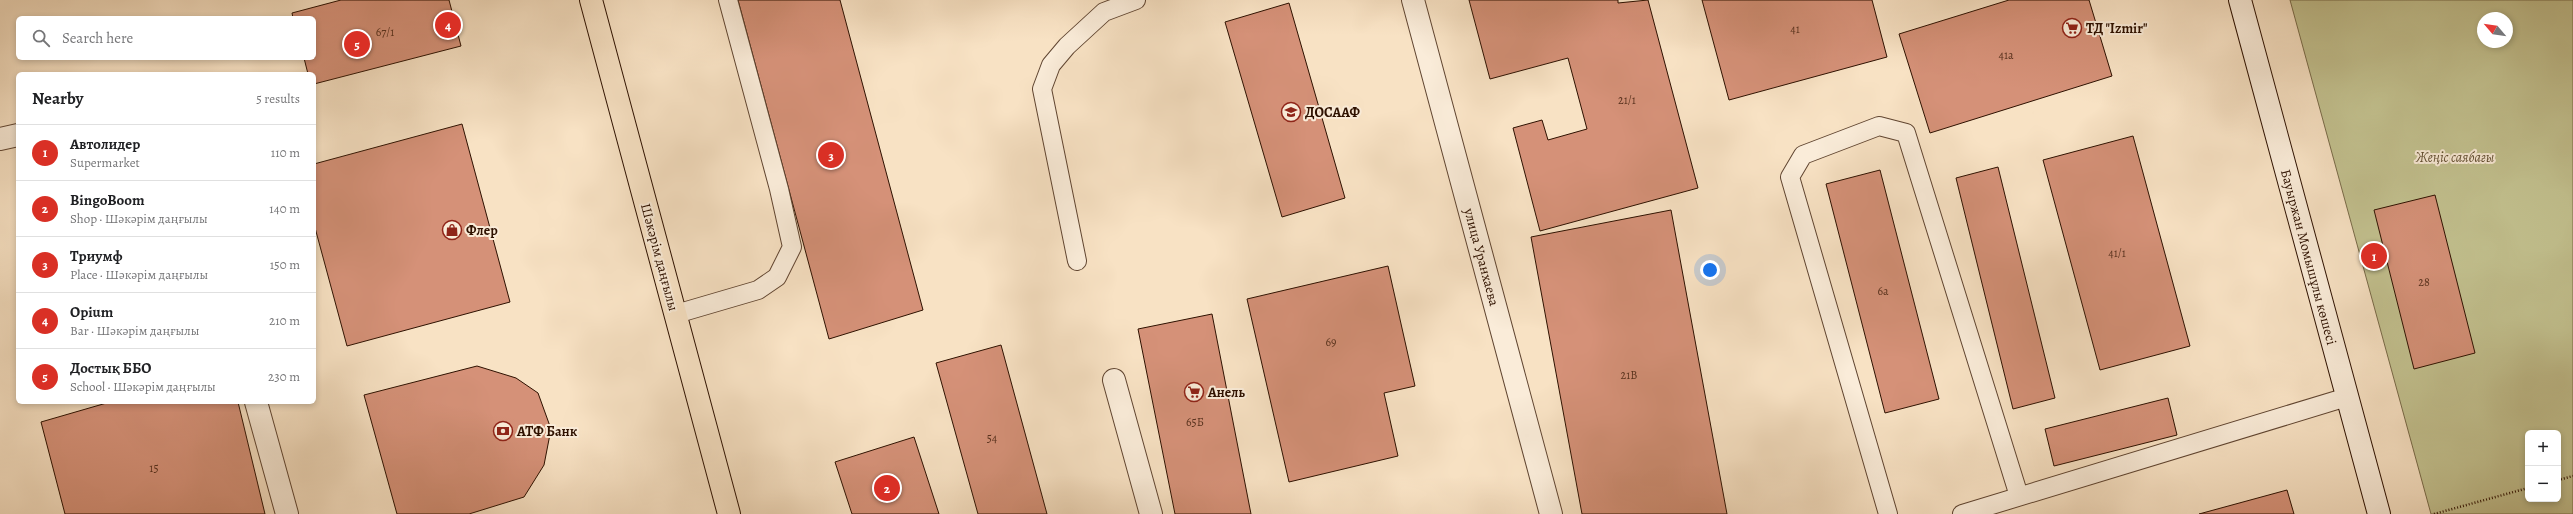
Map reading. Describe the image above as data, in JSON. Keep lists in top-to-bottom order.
{
  "streets": {
    "main road": ["Шәкәрім даңғылы"],
    "street": ["улица Уранхаева", "Бауыржан Момышұлы көшесі"]
  },
  "parks": ["Жеңіс саябағы"],
  "places": {
    "supermarket": ["ТД \"Izmir\"", "Анель"],
    "school or university": ["ДОСААФ"],
    "shop": ["Флер"],
    "bank": ["АТФ Банк"]
  },
  "house_numbers": [
    "41",
    "67/1",
    "41а",
    "21/1",
    "41/1",
    "28",
    "6а",
    "69",
    "21В",
    "65Б",
    "54",
    "15"
  ],
  "north": "top left",
  "page": {
    "pins": [
      "4",
      "5",
      "3",
      "1",
      "2"
    ],
    "search": "Search here",
    "heading": ["Nearby", "5 results"],
    "list": [
      {
        "mark": "1",
        "name": "Автолидер",
        "note": "Supermarket",
        "value": "110 m"
      },
      {
        "mark": "2",
        "name": "BingoBoom",
        "note": "Shop · Шәкәрім даңғылы",
        "value": "140 m"
      },
      {
        "mark": "3",
        "name": "Триумф",
        "note": "Place · Шәкәрім даңғылы",
        "value": "150 m"
      },
      {
        "mark": "4",
        "name": "Opium",
        "note": "Bar · Шәкәрім даңғылы",
        "value": "210 m"
      },
      {
        "mark": "5",
        "name": "Достық ББО",
        "note": "School · Шәкәрім даңғылы",
        "value": "230 m"
      }
    ],
    "map_buttons": ["+", "−"]
  }
}
